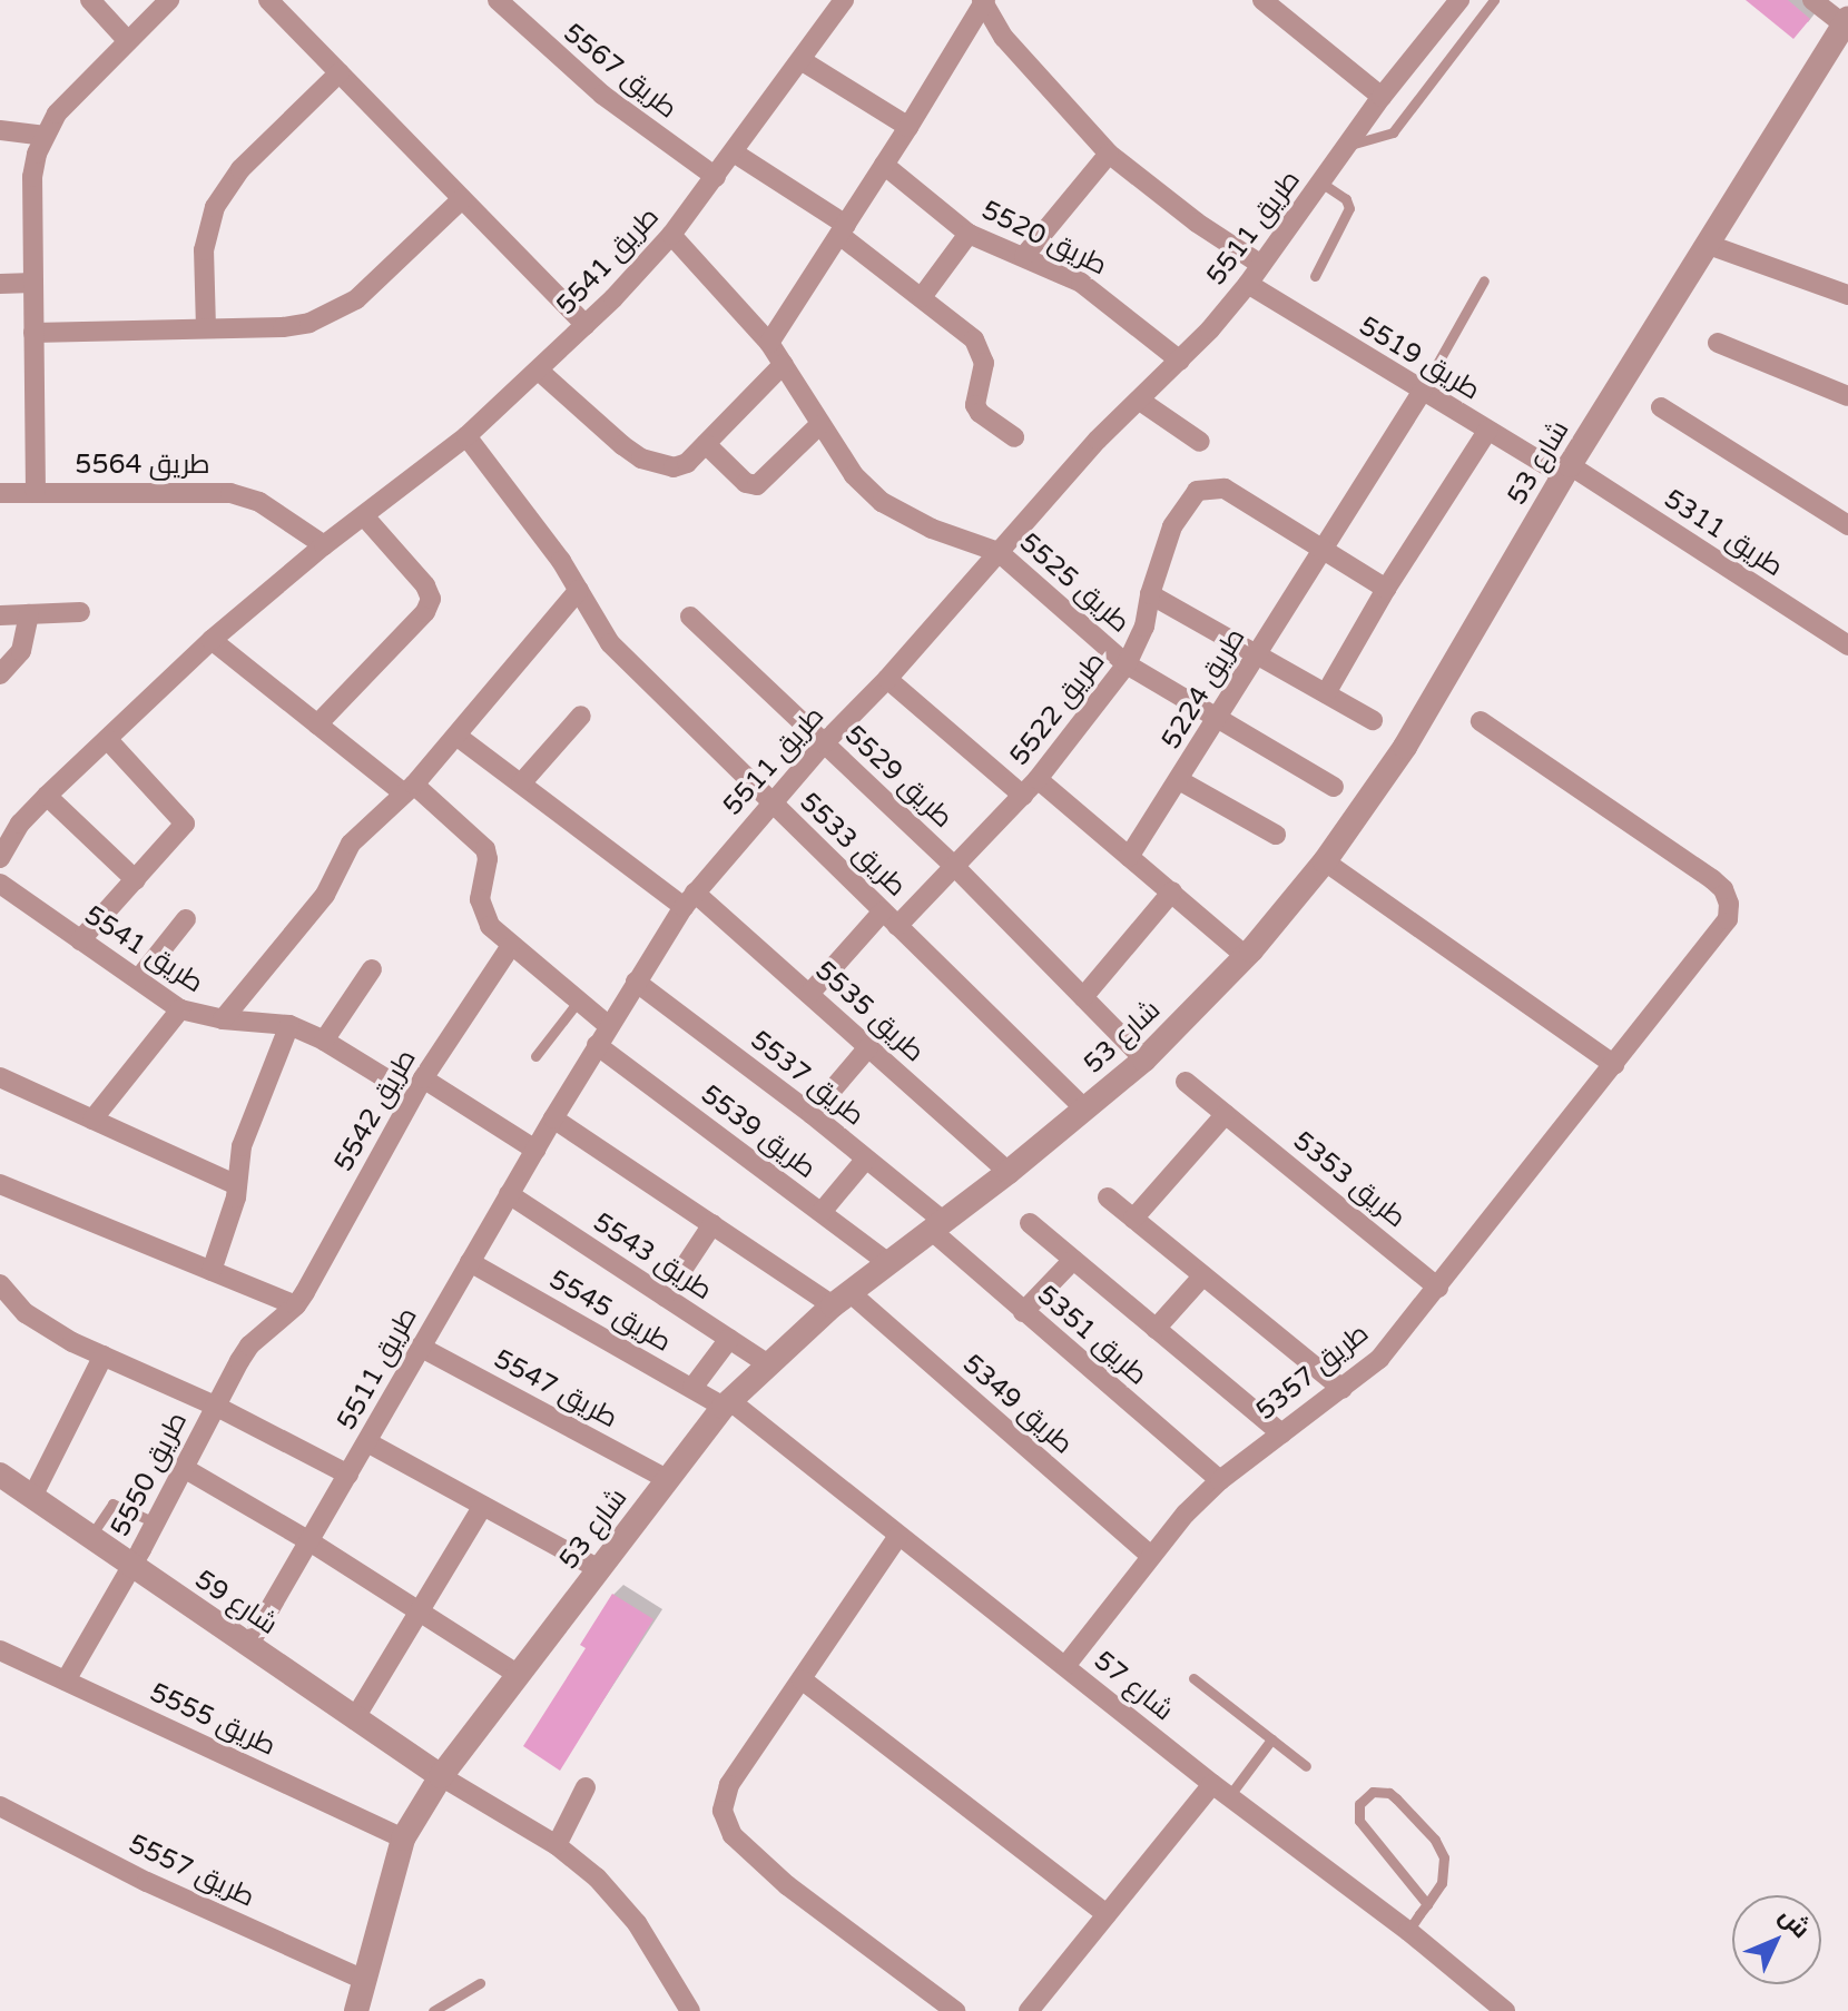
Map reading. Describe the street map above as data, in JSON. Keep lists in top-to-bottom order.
{
  "streets": {
    "street": [
      "طريق 5567",
      "طريق 5511",
      "طريق 5520",
      "طريق 5541",
      "طريق 5519",
      "شارع 53",
      "طريق 5564",
      "طريق 5311",
      "طريق 5525",
      "طريق 5224",
      "طريق 5522",
      "طريق 5529",
      "طريق 5533",
      "طريق 5535",
      "طريق 5537",
      "طريق 5542",
      "طريق 5539",
      "طريق 5353",
      "طريق 5543",
      "طريق 5545",
      "طريق 5351",
      "طريق 5357",
      "طريق 5547",
      "طريق 5349",
      "طريق 5550",
      "شارع 59",
      "شارع 57",
      "طريق 5555",
      "طريق 5557"
    ]
  },
  "crossings": [
    ["طريق 5567", "طريق 5541"],
    ["طريق 5511", "طريق 5520"],
    ["طريق 5511", "طريق 5541"],
    ["طريق 5511", "طريق 5519"],
    ["طريق 5511", "طريق 5525"],
    ["طريق 5511", "طريق 5529"],
    ["طريق 5511", "طريق 5533"],
    ["طريق 5511", "طريق 5535"],
    ["طريق 5511", "طريق 5537"],
    ["طريق 5511", "طريق 5539"],
    ["طريق 5511", "طريق 5543"],
    ["طريق 5511", "طريق 5545"],
    ["طريق 5511", "طريق 5547"],
    ["طريق 5511", "شارع 59"],
    ["طريق 5541", "طريق 5564"],
    ["طريق 5541", "طريق 5525"],
    ["طريق 5541", "طريق 5533"],
    ["طريق 5541", "طريق 5542"],
    ["طريق 5519", "شارع 53"],
    ["طريق 5519", "طريق 5311"],
    ["طريق 5519", "طريق 5224"],
    ["شارع 53", "طريق 5311"],
    ["شارع 53", "طريق 5529"],
    ["شارع 53", "طريق 5533"],
    ["شارع 53", "طريق 5535"],
    ["شارع 53", "طريق 5537"],
    ["شارع 53", "طريق 5539"],
    ["شارع 53", "طريق 5543"],
    ["شارع 53", "طريق 5545"],
    ["شارع 53", "طريق 5351"],
    ["شارع 53", "طريق 5547"],
    ["شارع 53", "طريق 5349"],
    ["شارع 53", "شارع 59"],
    ["شارع 53", "شارع 57"],
    ["شارع 53", "طريق 5555"],
    ["شارع 53", "طريق 5557"],
    ["طريق 5525", "طريق 5224"],
    ["طريق 5525", "طريق 5522"],
    ["طريق 5224", "طريق 5522"],
    ["طريق 5522", "طريق 5529"],
    ["طريق 5522", "طريق 5533"],
    ["طريق 5522", "طريق 5535"],
    ["طريق 5537", "طريق 5351"],
    ["طريق 5542", "طريق 5550"],
    ["طريق 5353", "طريق 5357"],
    ["طريق 5545", "شارع 57"],
    ["طريق 5351", "طريق 5357"],
    ["طريق 5357", "طريق 5349"],
    ["طريق 5357", "شارع 57"],
    ["طريق 5550", "شارع 59"],
    ["طريق 5550", "طريق 5555"]
  ],
  "north": "top right"
}
